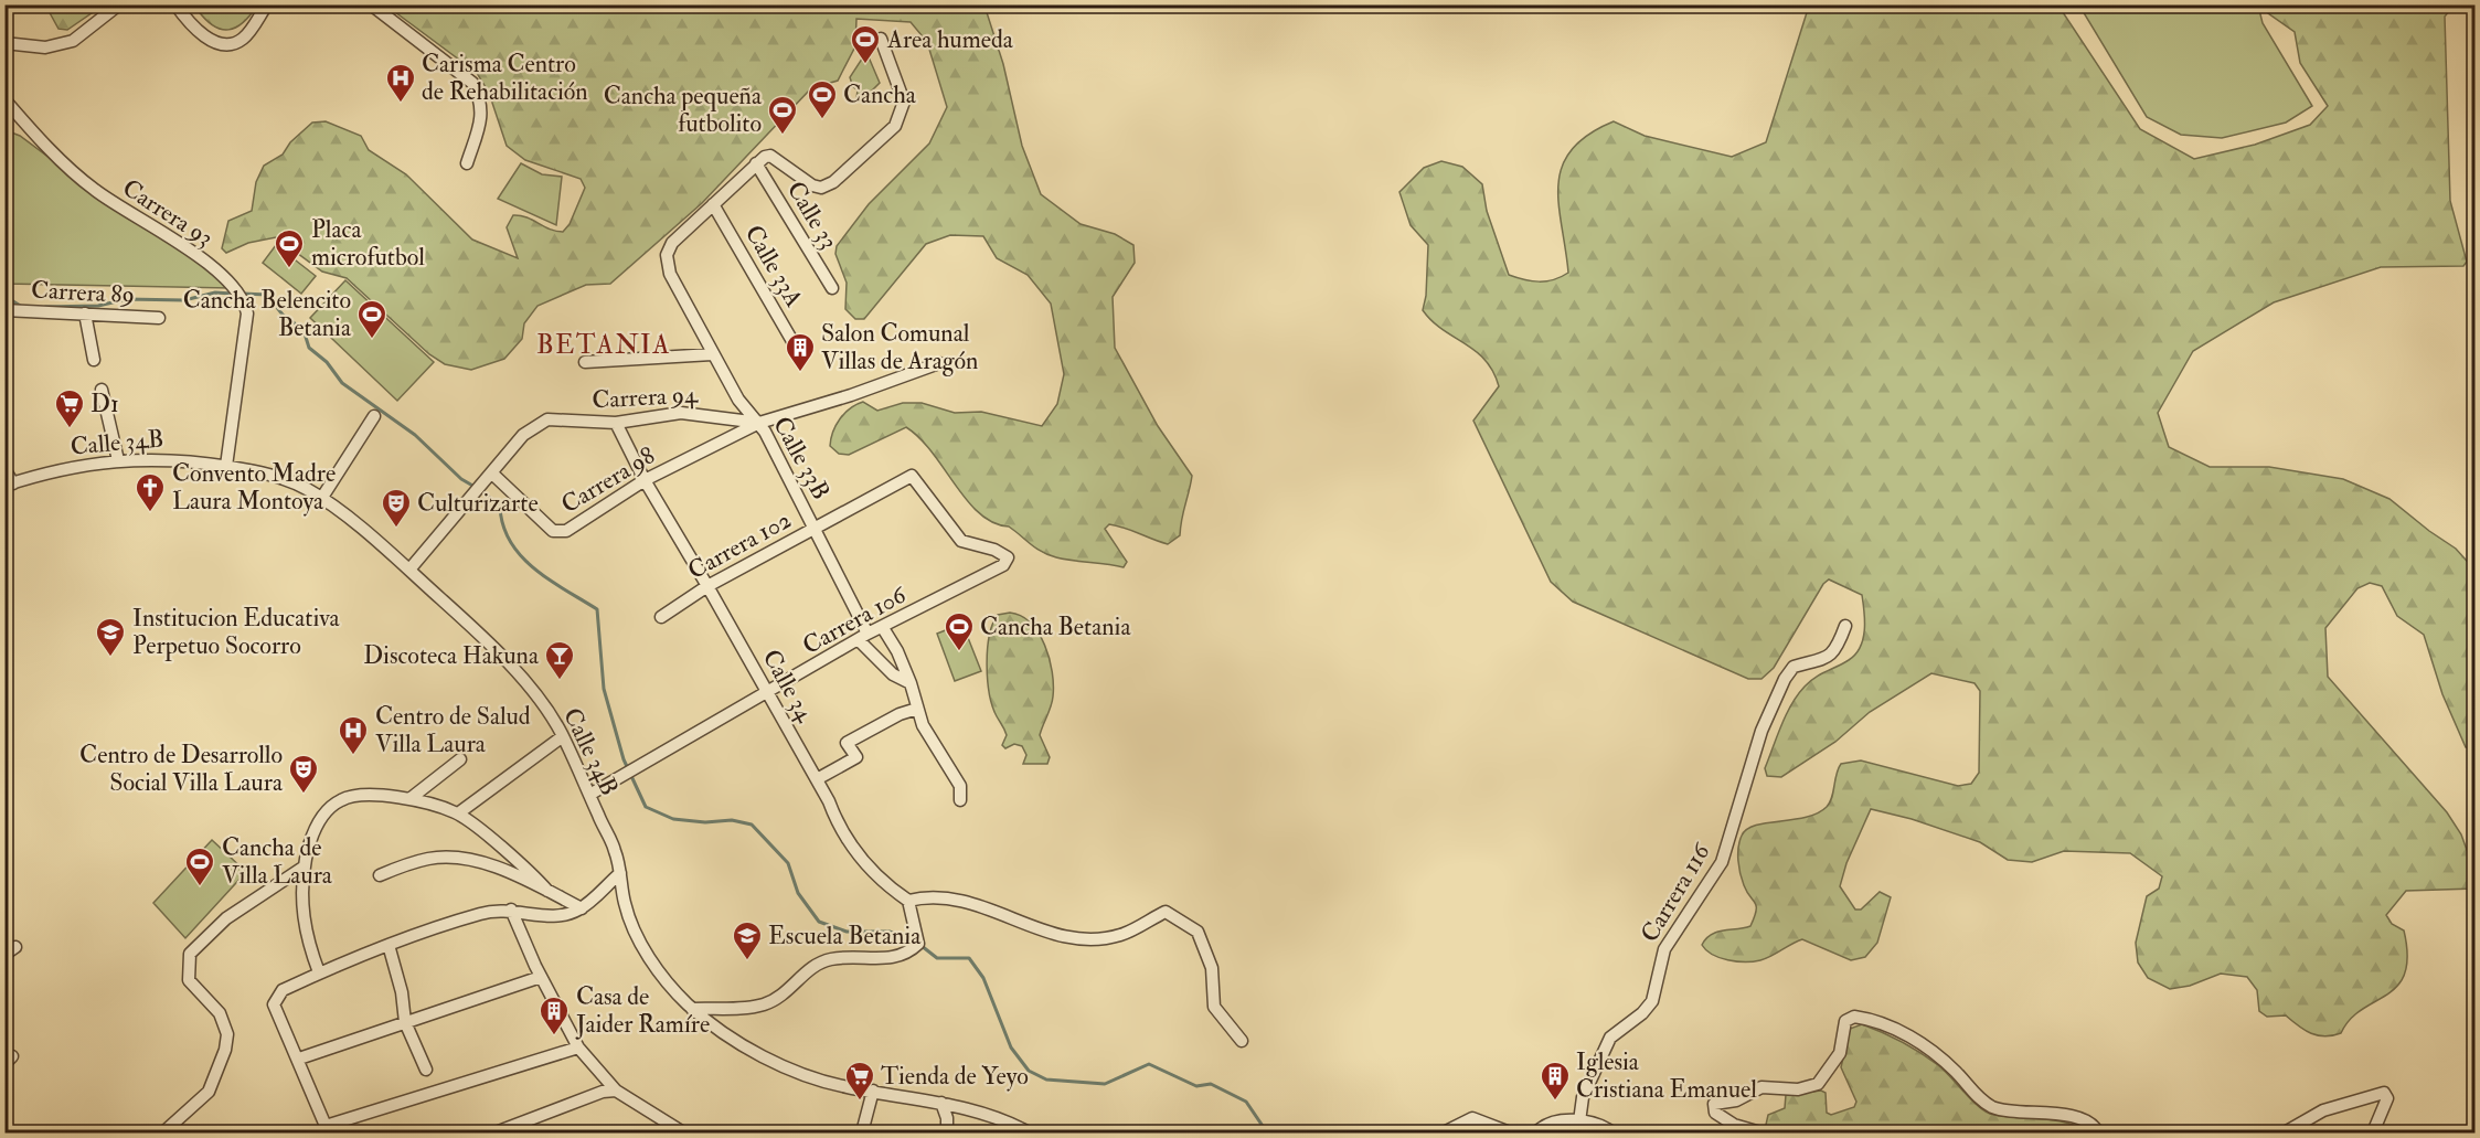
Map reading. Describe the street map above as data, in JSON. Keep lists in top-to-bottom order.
{
  "streets": {
    "street": [
      "Carrera 93",
      "Calle 33",
      "Calle 33A",
      "Carrera 89",
      "Carrera 94",
      "Calle 34B",
      "Calle 33B",
      "Carrera 98",
      "Carrera 102",
      "Carrera 106",
      "Calle 34",
      "Carrera 116"
    ]
  },
  "crossings": [
    ["Carrera 93", "Calle 34B"],
    ["Calle 33A", "Calle 33B"],
    ["Carrera 94", "Calle 34B"],
    ["Carrera 94", "Calle 33B"],
    ["Carrera 94", "Carrera 98"],
    ["Carrera 94", "Calle 34"],
    ["Calle 34B", "Carrera 106"],
    ["Calle 33B", "Carrera 98"],
    ["Calle 33B", "Carrera 102"],
    ["Calle 33B", "Carrera 106"],
    ["Carrera 98", "Calle 34"],
    ["Carrera 102", "Carrera 106"],
    ["Carrera 102", "Calle 34"],
    ["Carrera 106", "Calle 34"]
  ],
  "districts": ["BETANIA"],
  "places": {
    "sports": [
      "Area humeda",
      "Cancha",
      "Cancha pequeña futbolito",
      "Placa microfutbol",
      "Cancha Belencito Betania",
      "Cancha Betania",
      "Cancha de Villa Laura"
    ],
    "hospital": ["Carisma Centro de Rehabilitación", "Centro de Salud Villa Laura"],
    "building": ["Salon Comunal Villas de Aragón", "Casa de Jaider Ramíre", "Iglesia Cristiana Emanuel"],
    "supermarket": ["D1", "Tienda de Yeyo"],
    "church": ["Convento Madre Laura Montoya"],
    "theatre": ["Culturizarte", "Centro de Desarrollo Social Villa Laura"],
    "school or university": ["Institucion Educativa Perpetuo Socorro", "Escuela Betania"],
    "bar": ["Discoteca Hakuna"]
  }
}
